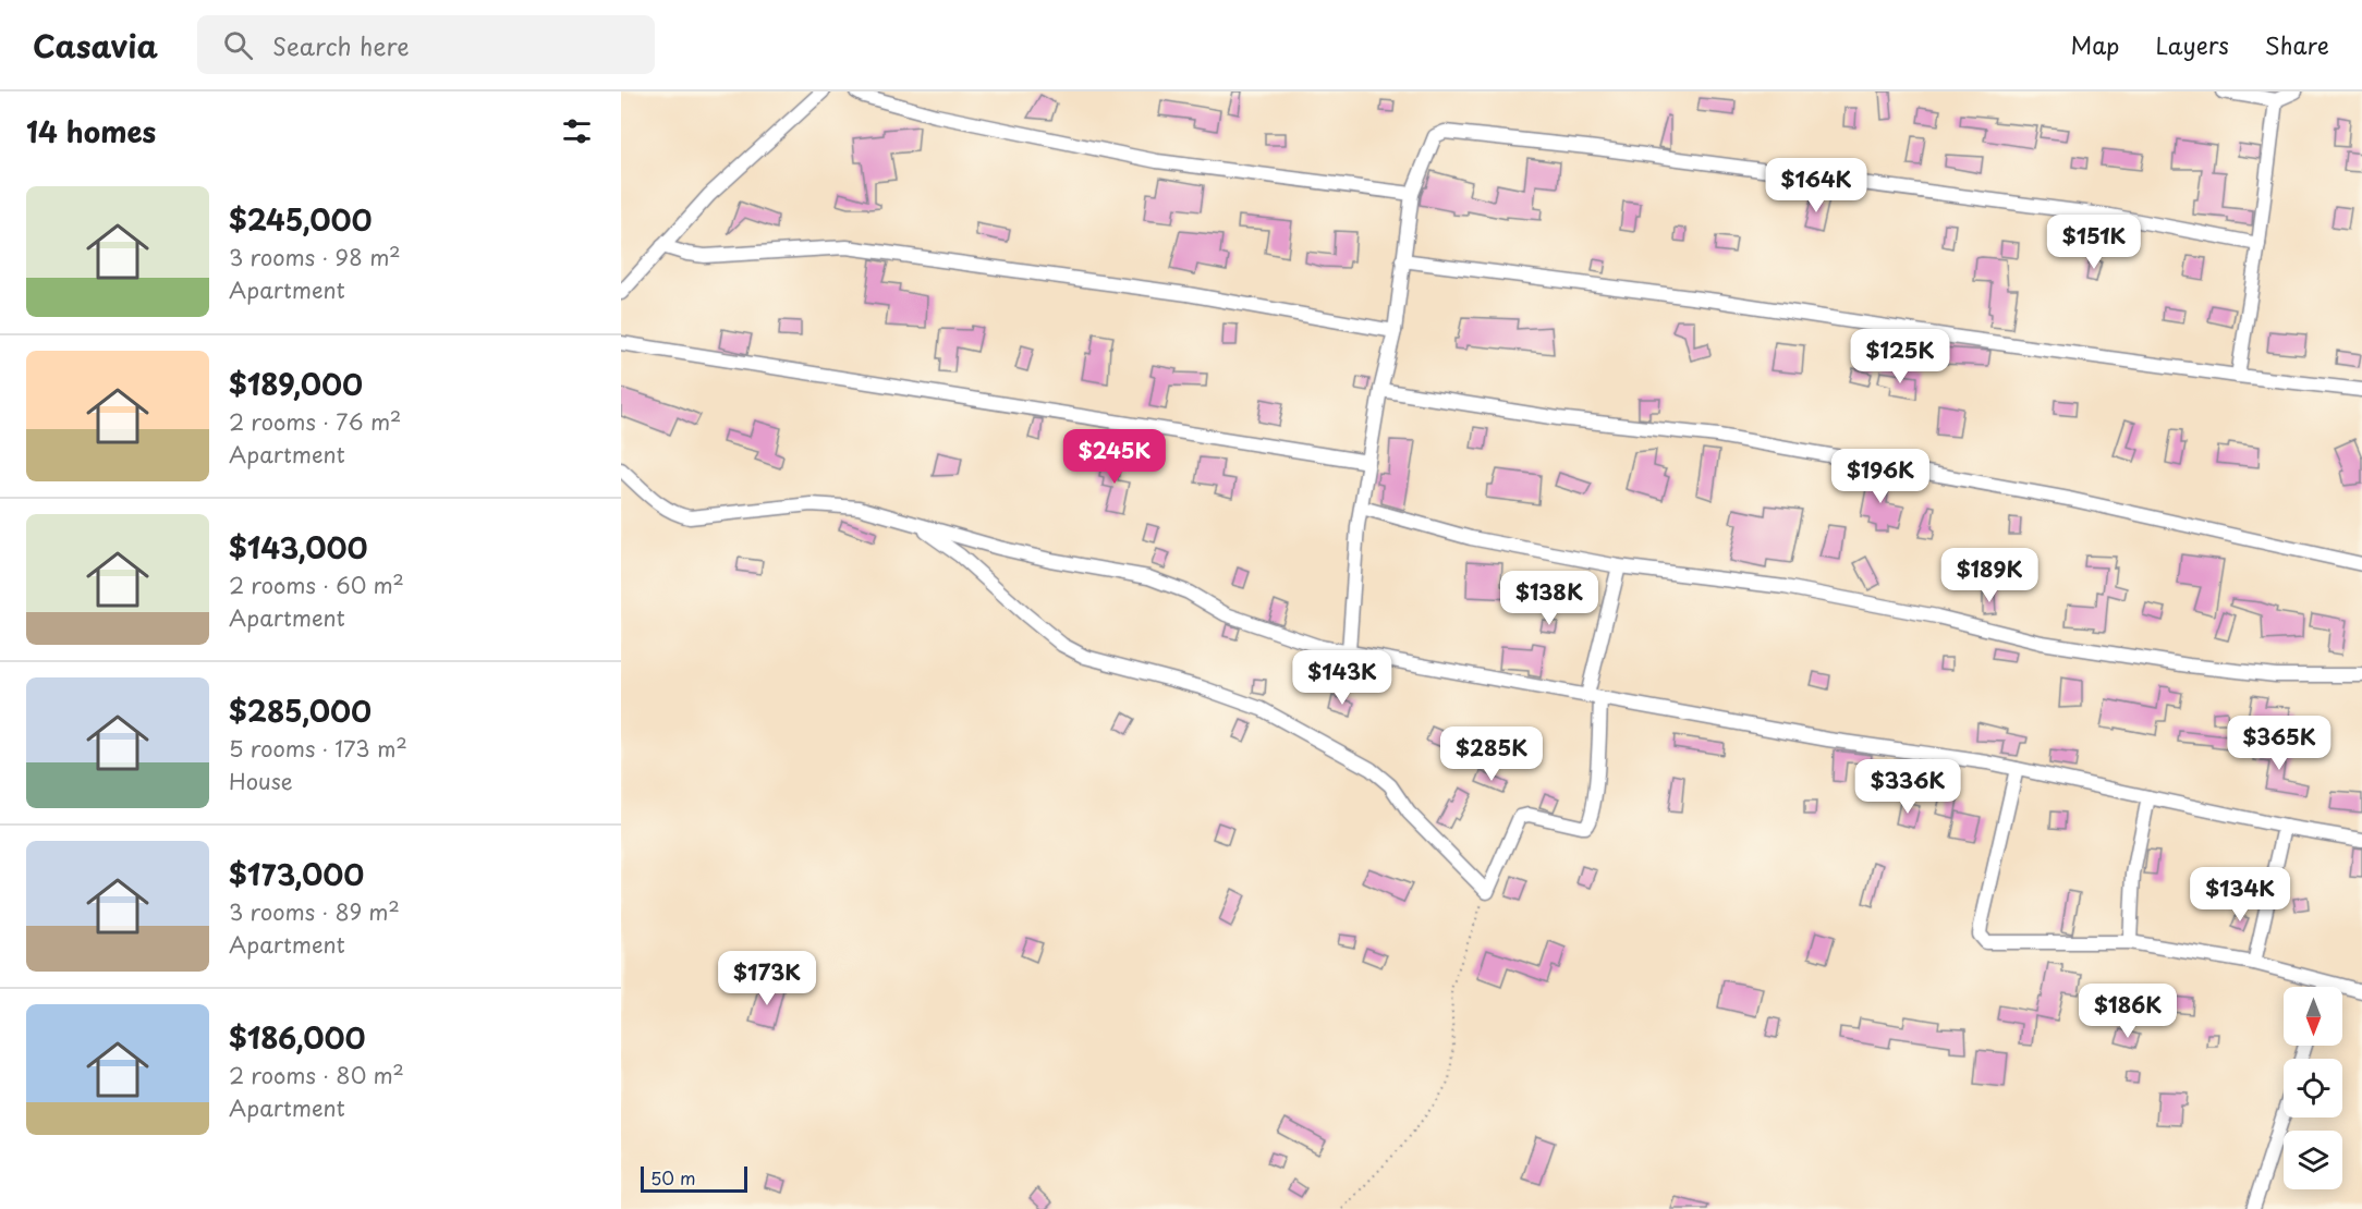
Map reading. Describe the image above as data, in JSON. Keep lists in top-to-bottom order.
{
  "scale_bar": "50 m",
  "north": "bottom",
  "page": {
    "header": "Casavia",
    "search": "Search here",
    "nav": ["Map", "Layers", "Share"],
    "heading": "14 homes",
    "price": [
      "$164K",
      "$151K",
      "$125K",
      "$245K",
      "$196K",
      "$189K",
      "$138K",
      "$143K",
      "$365K",
      "$285K",
      "$336K",
      "$134K",
      "$173K",
      "$186K"
    ],
    "list": [
      {
        "name": "$245,000",
        "note": "3 rooms · 98 m² · Apartment"
      },
      {
        "name": "$189,000",
        "note": "2 rooms · 76 m² · Apartment"
      },
      {
        "name": "$143,000",
        "note": "2 rooms · 60 m² · Apartment"
      },
      {
        "name": "$285,000",
        "note": "5 rooms · 173 m² · House"
      },
      {
        "name": "$173,000",
        "note": "3 rooms · 89 m² · Apartment"
      },
      {
        "name": "$186,000",
        "note": "2 rooms · 80 m² · Apartment"
      }
    ],
    "scale": "50 m"
  }
}
